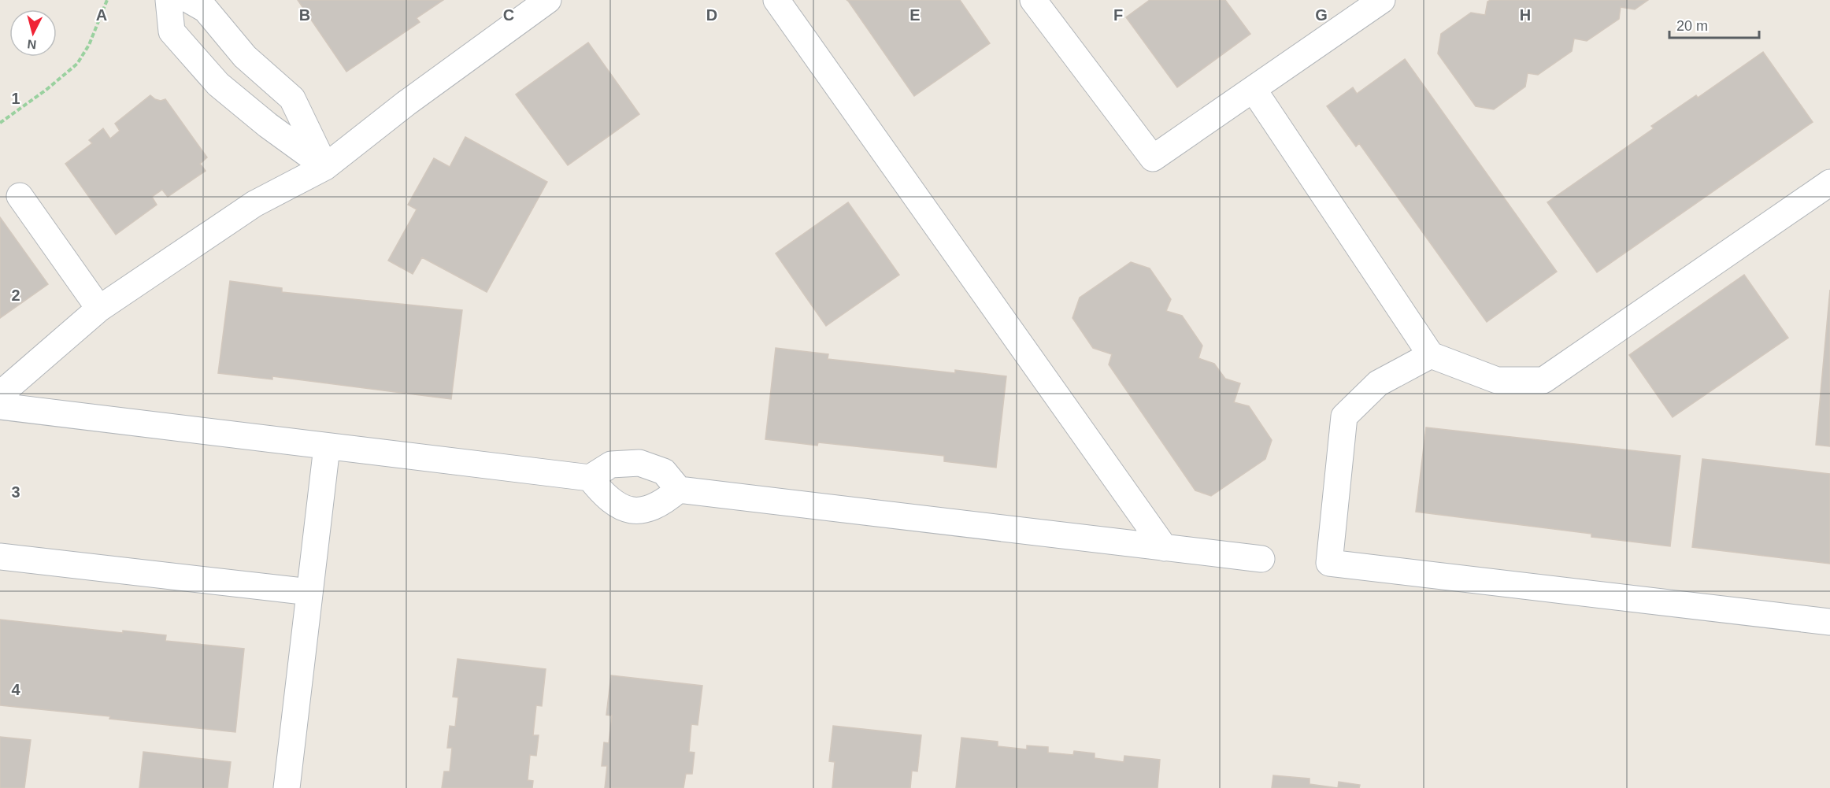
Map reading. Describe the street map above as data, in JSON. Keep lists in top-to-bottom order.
{
  "scale_bar": "20 m",
  "north": "bottom",
  "grid": {
    "columns": [
      "A",
      "B",
      "C",
      "D",
      "E",
      "F",
      "G",
      "H"
    ],
    "rows": [
      "1",
      "2",
      "3",
      "4"
    ]
  }
}
